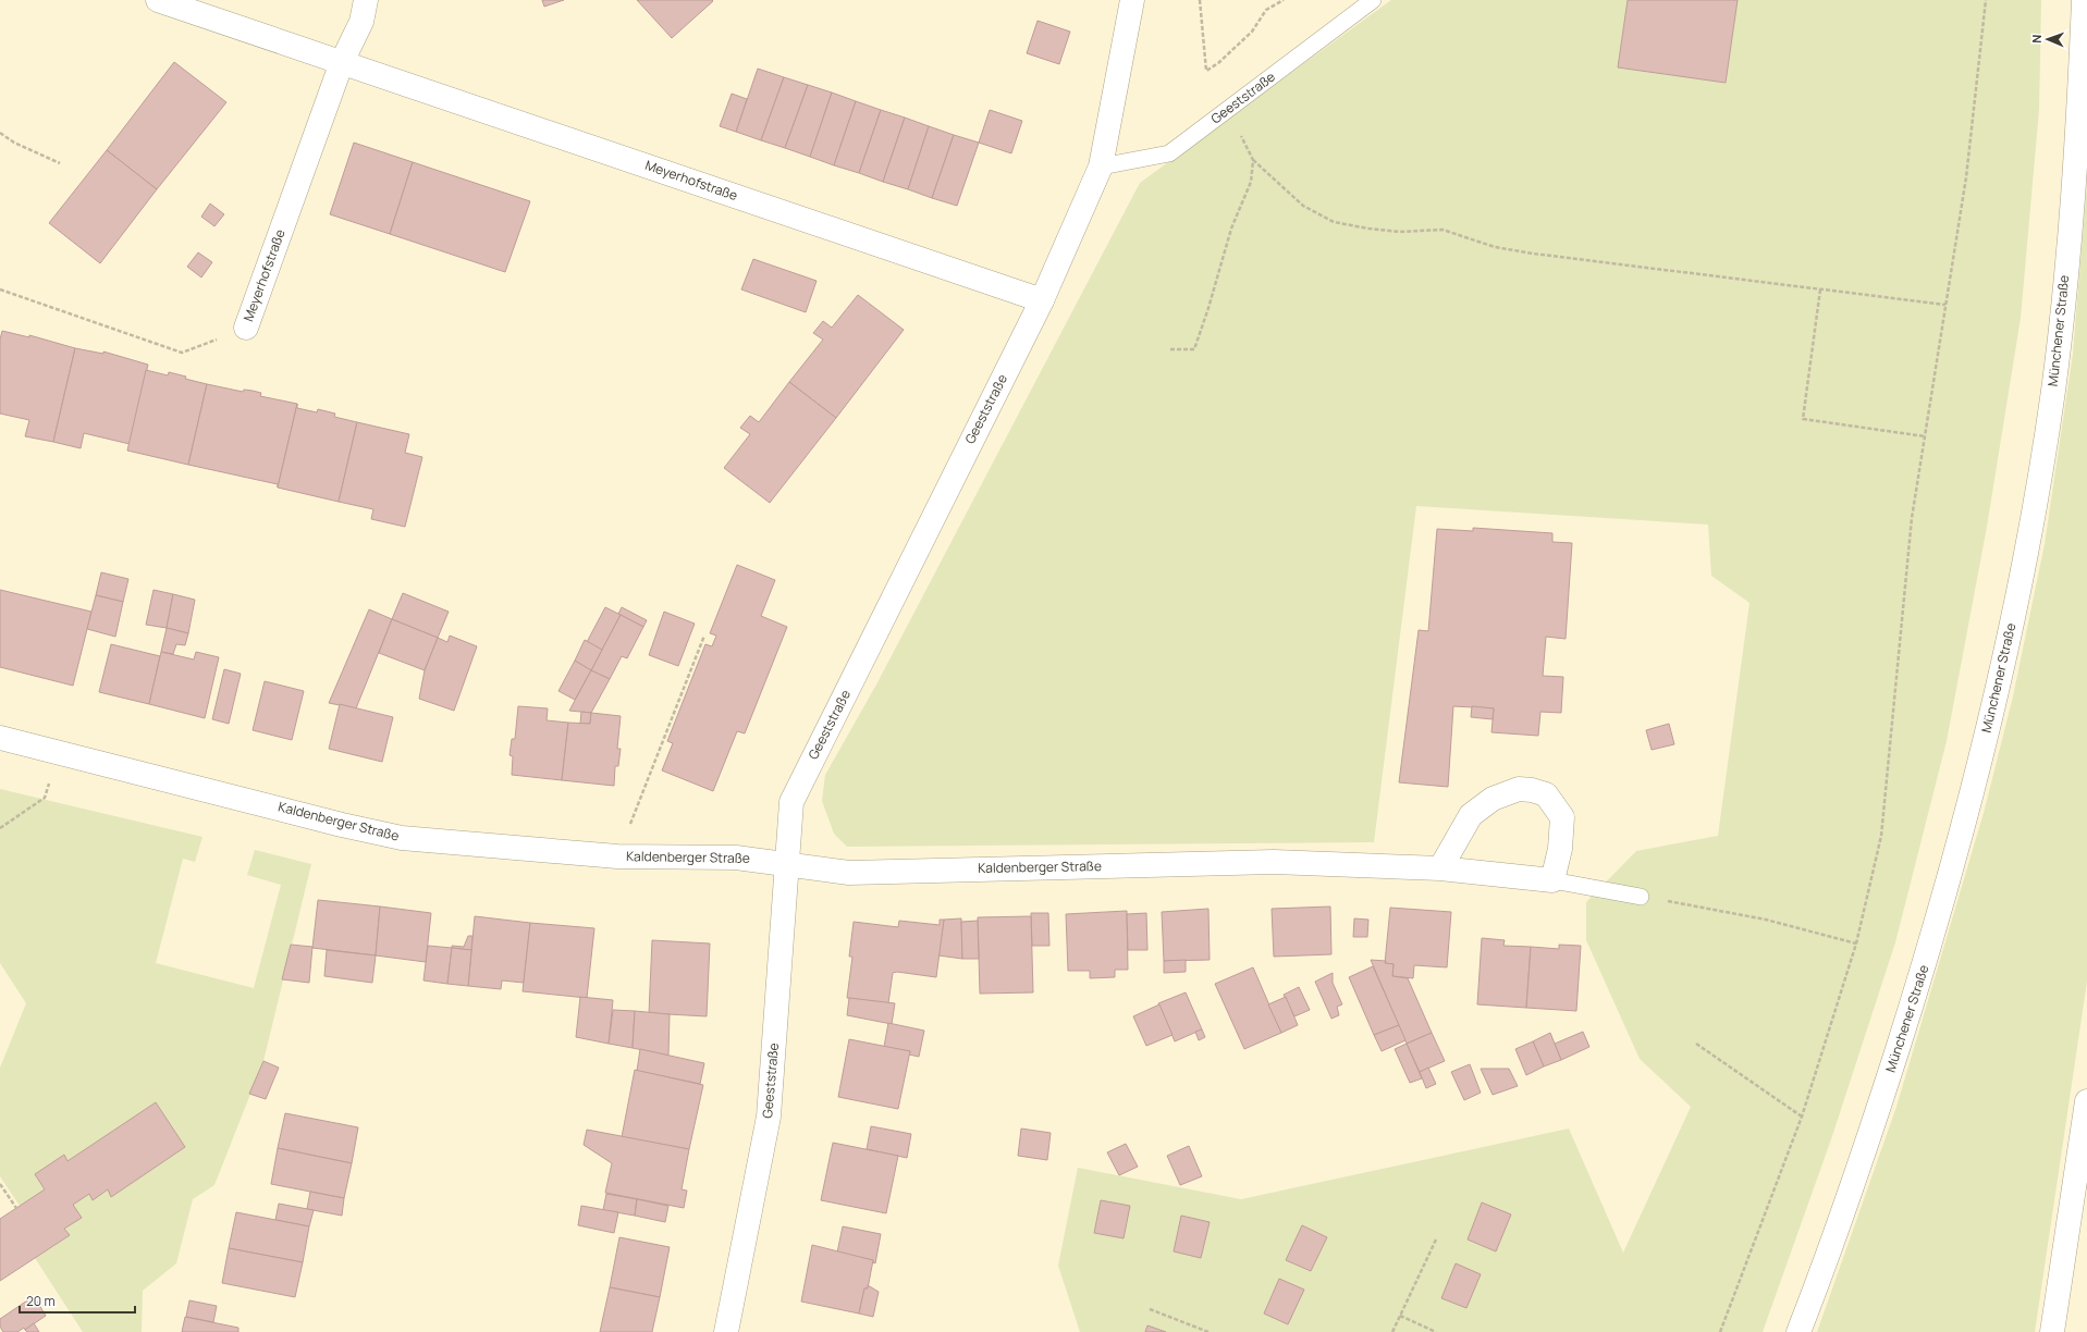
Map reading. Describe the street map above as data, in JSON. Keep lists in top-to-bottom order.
{
  "streets": {
    "main road": [
      "Geeststraße",
      "Meyerhofstraße",
      "Münchener Straße",
      "Kaldenberger Straße"
    ]
  },
  "crossings": [
    ["Geeststraße", "Meyerhofstraße"],
    ["Geeststraße", "Kaldenberger Straße"]
  ],
  "scale_bar": "20 m",
  "north": "left"
}
